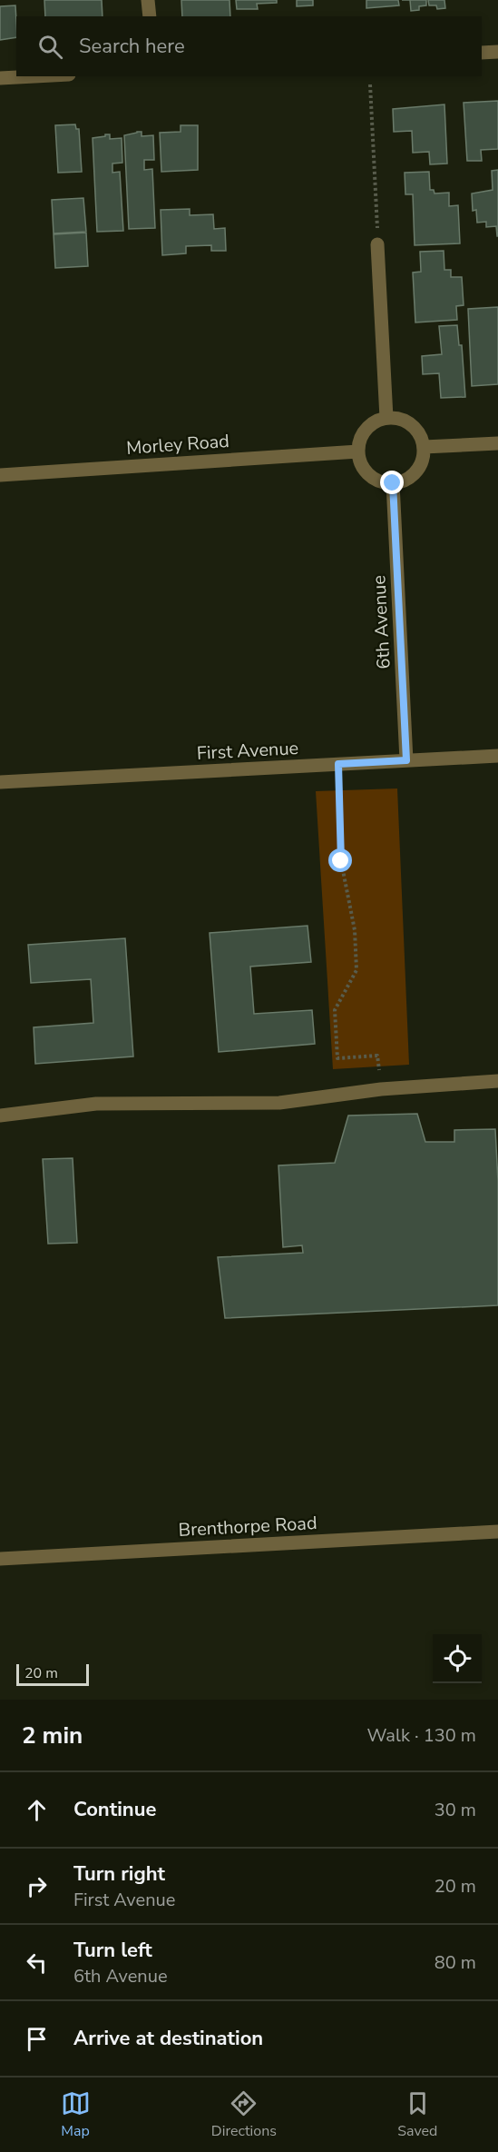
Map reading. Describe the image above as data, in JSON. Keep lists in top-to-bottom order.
{
  "streets": {
    "street": [
      "Morley Road",
      "6th Avenue",
      "First Avenue",
      "Brenthorpe Road"
    ]
  },
  "crossings": [
    ["Morley Road", "6th Avenue"],
    ["6th Avenue", "First Avenue"]
  ],
  "scale_bar": "20 m",
  "page": {
    "search": "Search here",
    "scale": "20 m",
    "heading": ["2 min", "Walk · 130 m"],
    "list": [
      ["Continue", "30 m"],
      ["Turn right", "First Avenue", "20 m"],
      ["Turn left", "6th Avenue", "80 m"],
      "Arrive at destination"
    ],
    "nav": ["Map", "Directions", "Saved"]
  }
}
